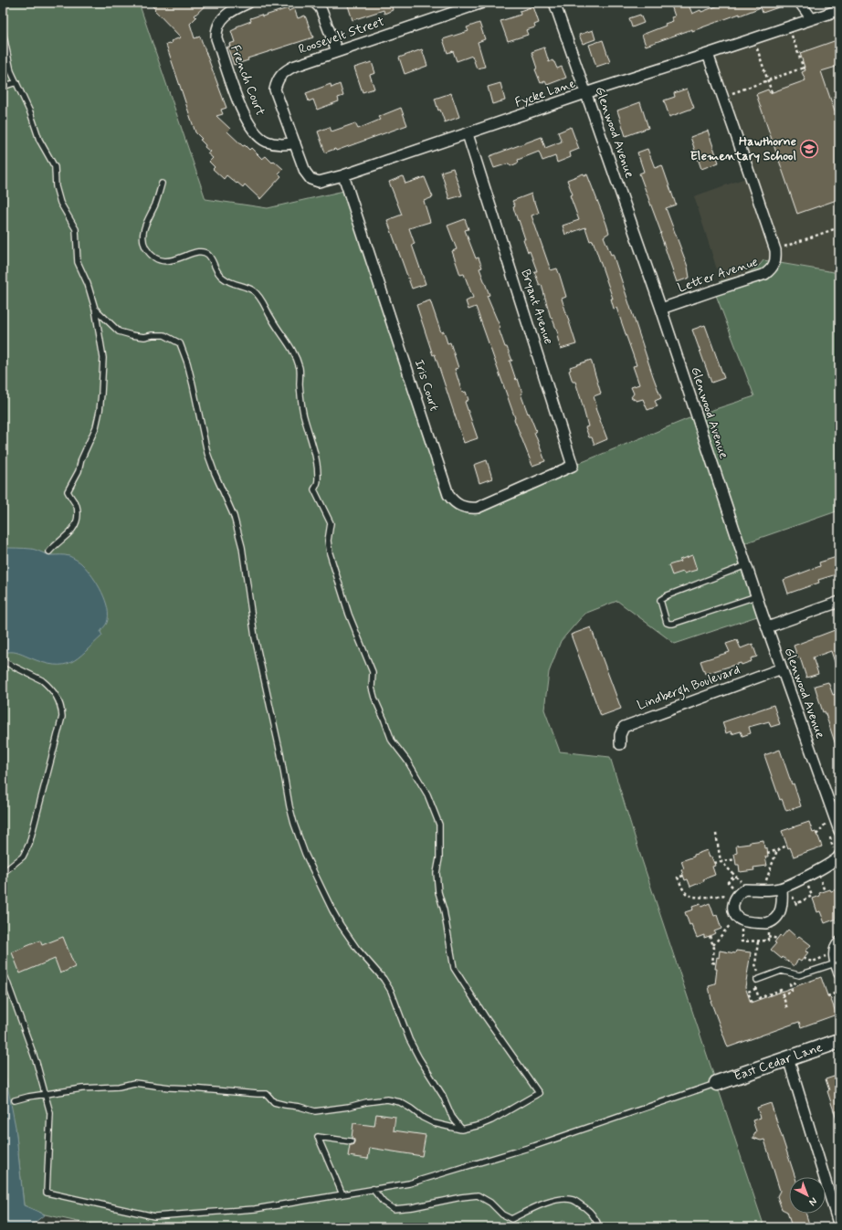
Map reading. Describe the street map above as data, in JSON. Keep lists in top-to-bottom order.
{
  "streets": {
    "street": [
      "Roosevelt Street",
      "French Court",
      "Fycke Lane",
      "Glenwood Avenue",
      "Letter Avenue",
      "Bryant Avenue",
      "Iris Court",
      "Lindbergh Boulevard",
      "East Cedar Lane"
    ]
  },
  "crossings": [
    ["Roosevelt Street", "French Court"],
    ["Fycke Lane", "Glenwood Avenue"],
    ["Fycke Lane", "Bryant Avenue"],
    ["Fycke Lane", "Iris Court"],
    ["Glenwood Avenue", "Letter Avenue"],
    ["Glenwood Avenue", "Lindbergh Boulevard"],
    ["Bryant Avenue", "Iris Court"]
  ],
  "places": {
    "school or university": ["Hawthorne Elementary School"]
  },
  "north": "bottom right"
}
